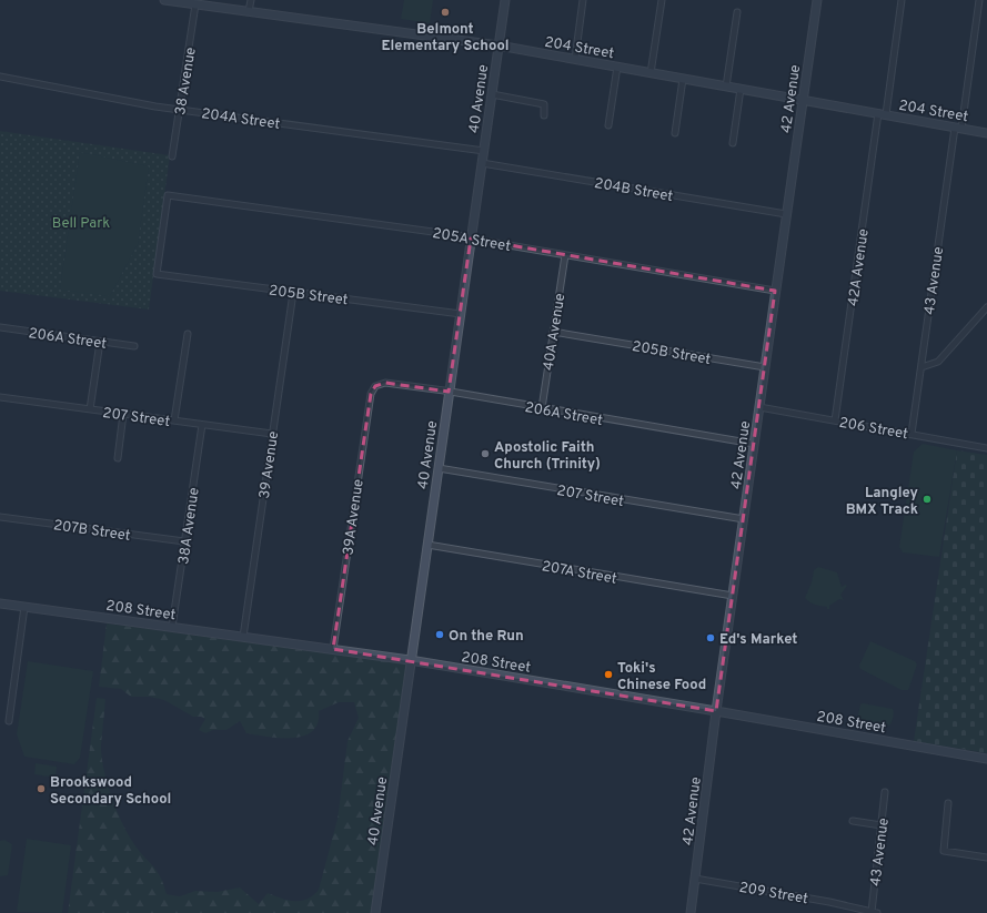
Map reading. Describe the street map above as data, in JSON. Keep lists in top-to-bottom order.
{
  "streets": {
    "main road": [
      "204 Street",
      "40 Avenue",
      "42 Avenue",
      "208 Street"
    ],
    "street": [
      "38 Avenue",
      "204A Street",
      "204B Street",
      "205A Street",
      "42A Avenue",
      "43 Avenue",
      "205B Street",
      "40A Avenue",
      "206A Street",
      "207 Street",
      "206 Street",
      "39 Avenue",
      "39A Avenue",
      "38A Avenue",
      "207B Street",
      "207A Street",
      "209 Street"
    ]
  },
  "crossings": [
    ["204 Street", "38 Avenue"],
    ["204 Street", "40 Avenue"],
    ["204 Street", "42 Avenue"],
    ["204 Street", "42A Avenue"],
    ["204 Street", "43 Avenue"],
    ["38 Avenue", "204A Street"],
    ["40 Avenue", "204A Street"],
    ["40 Avenue", "204B Street"],
    ["40 Avenue", "205A Street"],
    ["40 Avenue", "205B Street"],
    ["40 Avenue", "206A Street"],
    ["40 Avenue", "207 Street"],
    ["40 Avenue", "207A Street"],
    ["40 Avenue", "208 Street"],
    ["42 Avenue", "204B Street"],
    ["42 Avenue", "205A Street"],
    ["42 Avenue", "205B Street"],
    ["42 Avenue", "206A Street"],
    ["42 Avenue", "207 Street"],
    ["42 Avenue", "206 Street"],
    ["42 Avenue", "207A Street"],
    ["42 Avenue", "208 Street"],
    ["42 Avenue", "209 Street"],
    ["205A Street", "205B Street"],
    ["205A Street", "40A Avenue"],
    ["42A Avenue", "206 Street"],
    ["43 Avenue", "206 Street"],
    ["43 Avenue", "209 Street"],
    ["205B Street", "40A Avenue"],
    ["205B Street", "39 Avenue"],
    ["40A Avenue", "206A Street"],
    ["206A Street", "39A Avenue"],
    ["207 Street", "39 Avenue"],
    ["207 Street", "38A Avenue"],
    ["39 Avenue", "208 Street"],
    ["39A Avenue", "208 Street"],
    ["38A Avenue", "207B Street"],
    ["38A Avenue", "208 Street"]
  ],
  "parks": ["Bell Park"],
  "places": [
    "Belmont Elementary School",
    "Apostolic Faith Church (Trinity)",
    "Langley BMX Track",
    "On the Run",
    "Ed's Market",
    "Toki's Chinese Food",
    "Brookswood Secondary School"
  ]
}
